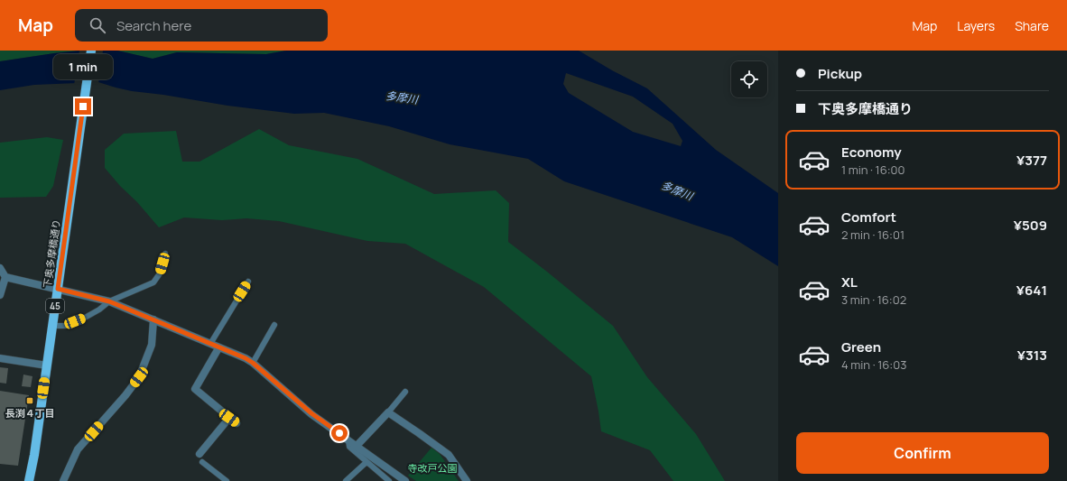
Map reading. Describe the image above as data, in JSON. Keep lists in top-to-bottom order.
{
  "streets": {
    "main road": ["下奥多摩橋通り", "45"]
  },
  "water": ["多摩川"],
  "parks": ["寺改戸公園"],
  "places": {
    "transit": ["長渕４丁目"]
  },
  "page": {
    "header": "Map",
    "search": "Search here",
    "nav": ["Map", "Layers", "Share"],
    "banner": ["Pickup", "下奥多摩橋通り"],
    "bubble": "1 min",
    "list": [
      {
        "name": "Economy",
        "note": "1 min · 16:00",
        "value": "¥377"
      },
      {
        "name": "Comfort",
        "note": "2 min · 16:01",
        "value": "¥509"
      },
      {
        "name": "XL",
        "note": "3 min · 16:02",
        "value": "¥641"
      },
      {
        "name": "Green",
        "note": "4 min · 16:03",
        "value": "¥313"
      }
    ],
    "buttons": "Confirm"
  }
}
